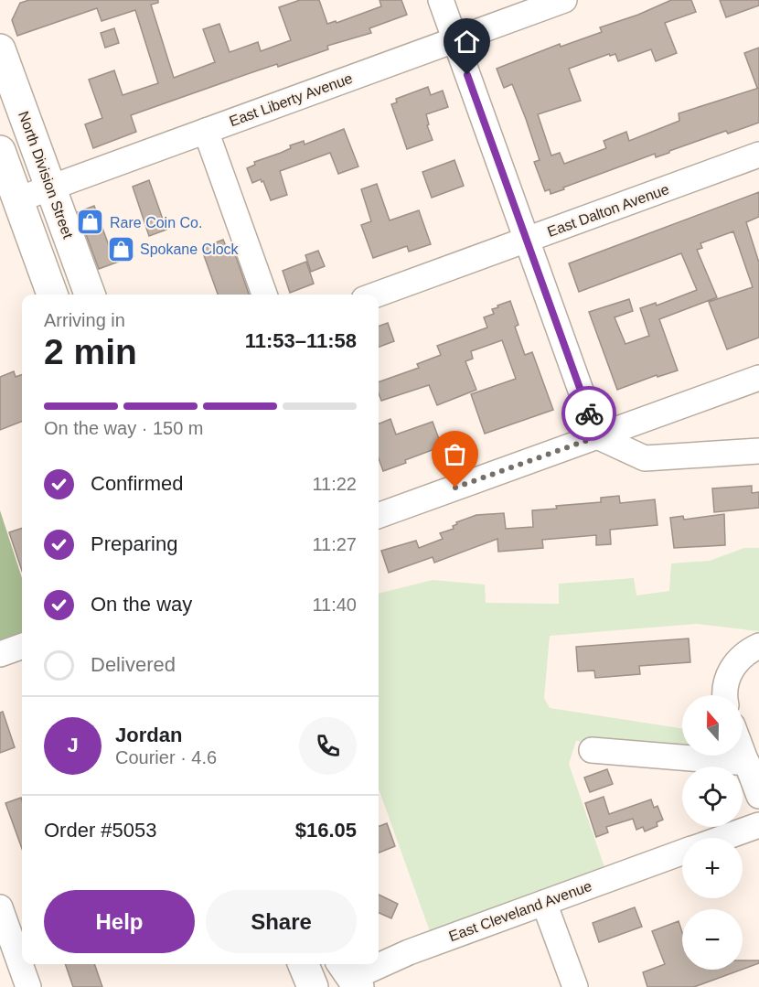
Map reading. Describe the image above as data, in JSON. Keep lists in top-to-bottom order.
{
  "streets": {
    "main road": ["North Division Street"],
    "street": ["East Liberty Avenue", "East Dalton Avenue", "East Cleveland Avenue"]
  },
  "crossings": [
    ["East Liberty Avenue", "North Division Street"]
  ],
  "places": {
    "shop": ["Rare Coin Co.", "Spokane Clock"]
  },
  "north": "top",
  "page": {
    "heading": ["2 min", "Arriving in", "11:53–11:58"],
    "panel": [
      "Jordan",
      "Courier · 4.6",
      "Order #5053",
      "$16.05"
    ],
    "bar": "On the way · 150 m",
    "list": [
      ["Confirmed", "11:22"],
      ["Preparing", "11:27"],
      ["On the way", "11:40"],
      "Delivered"
    ],
    "map_buttons": ["+", "−"],
    "round": "J",
    "buttons": ["Help", "Share"]
  }
}
